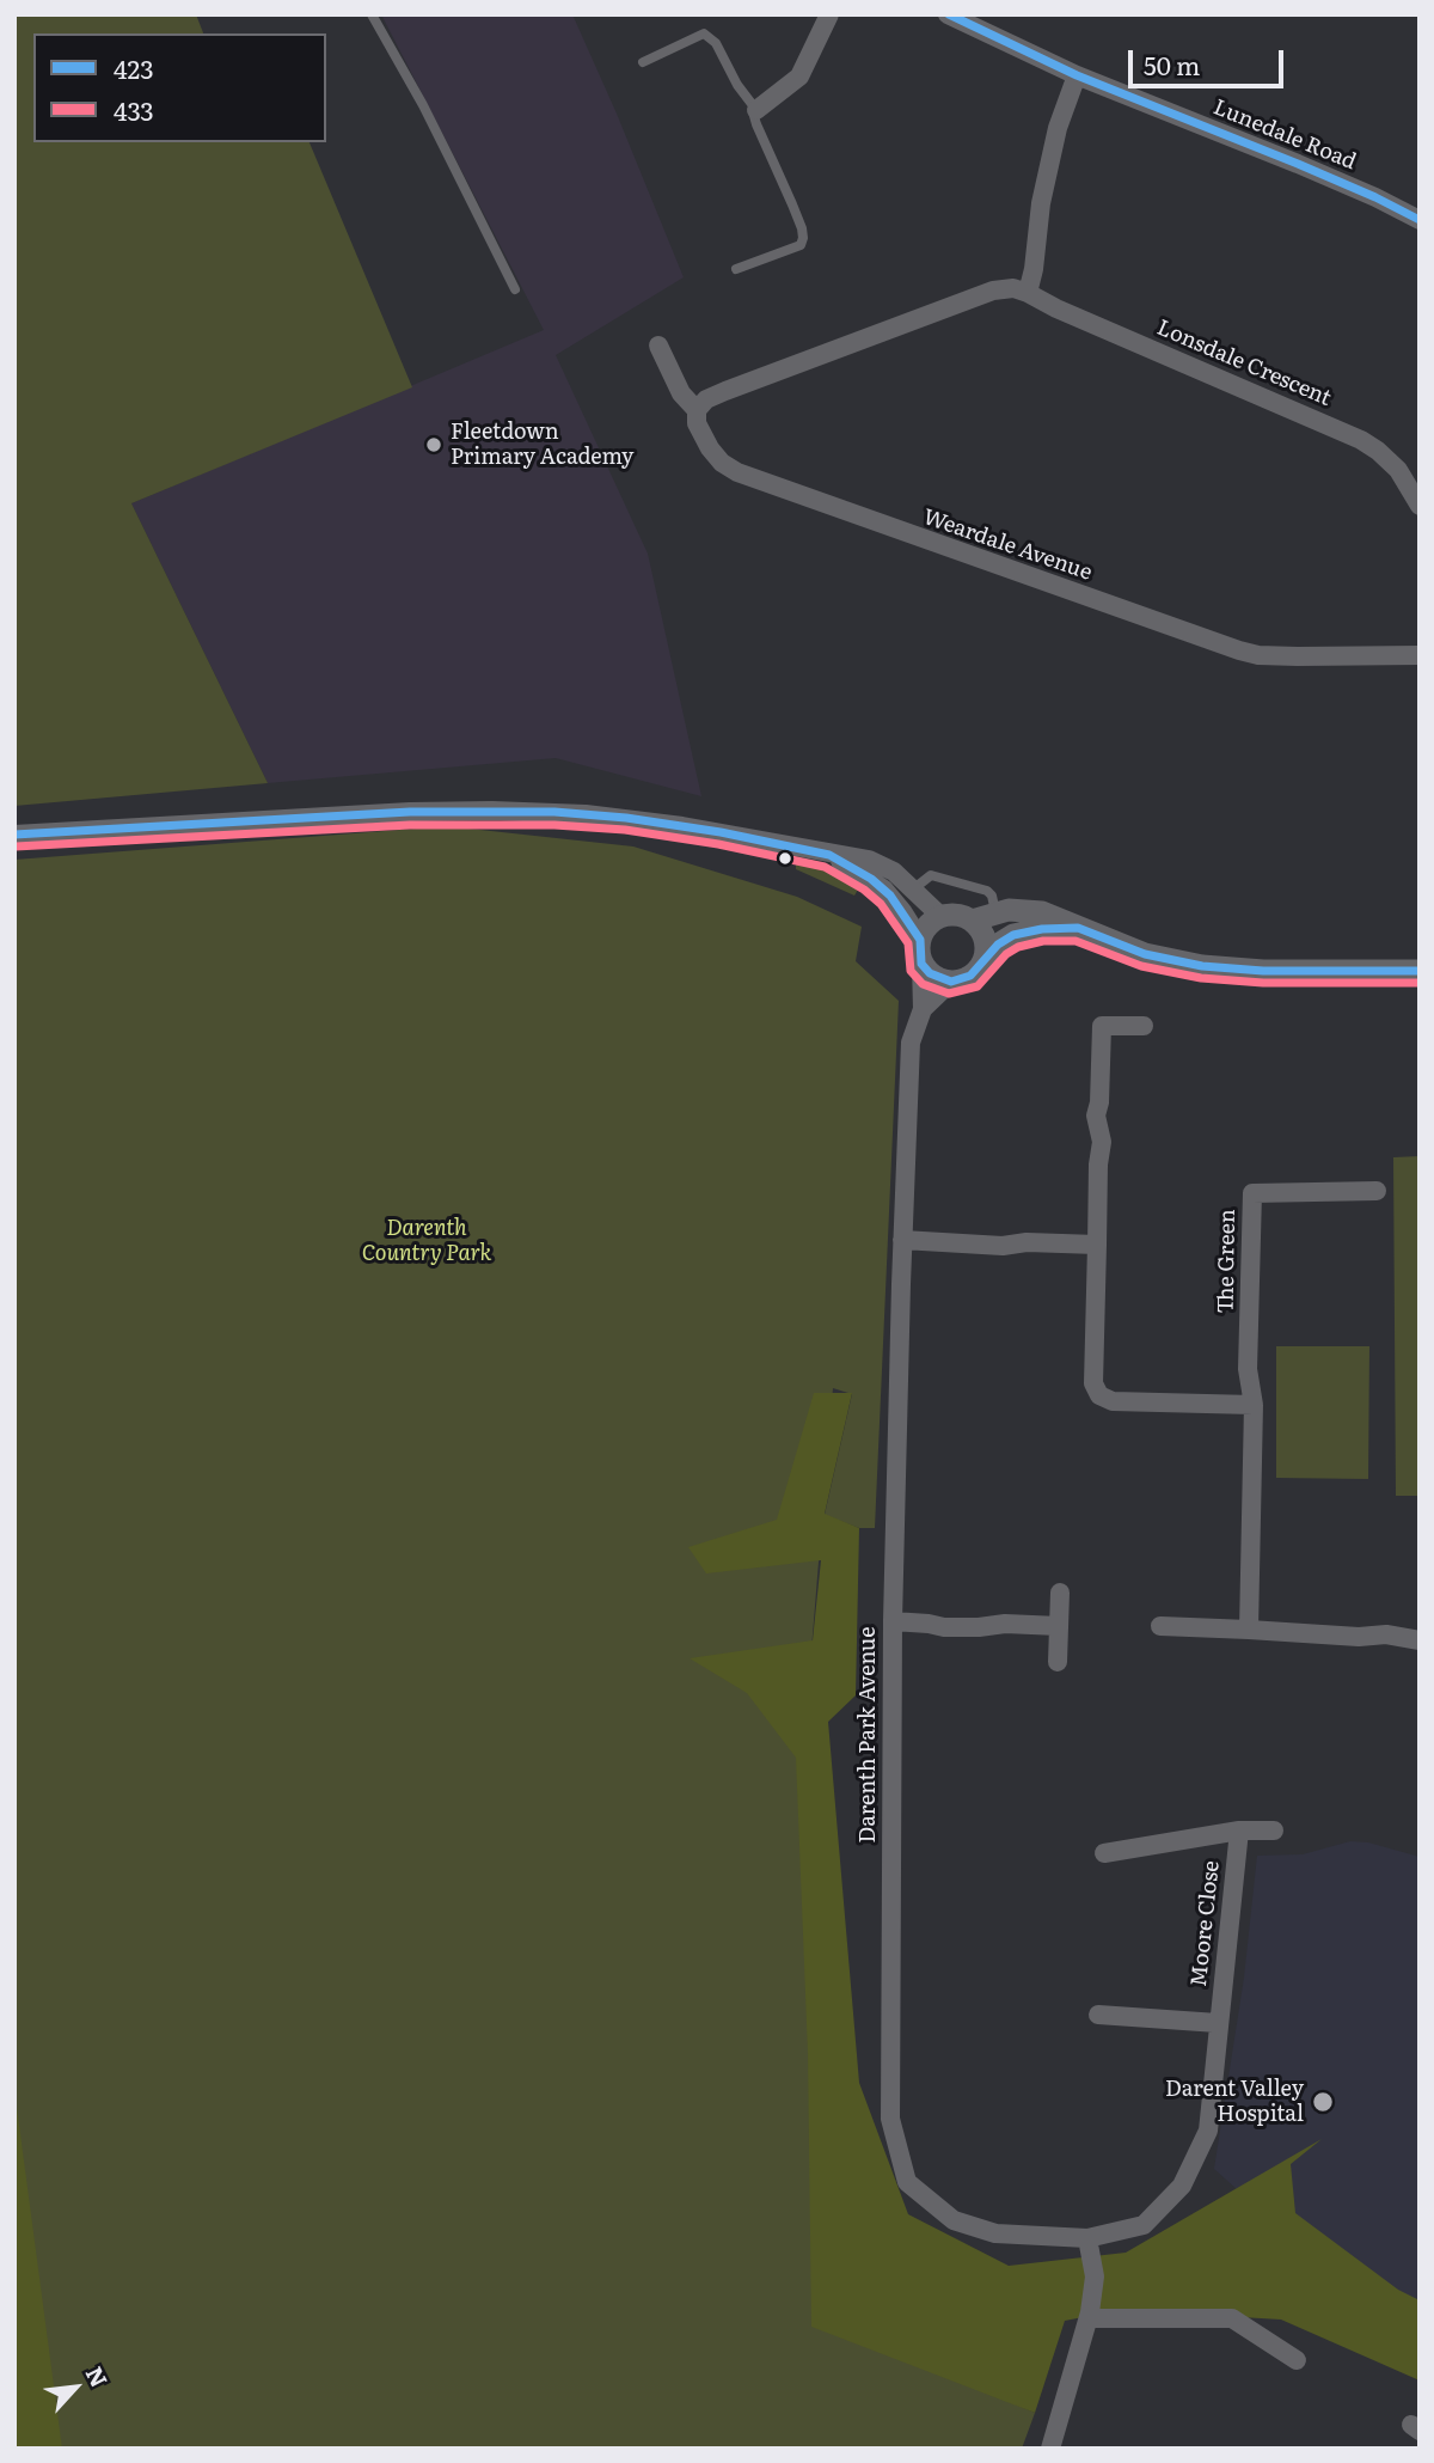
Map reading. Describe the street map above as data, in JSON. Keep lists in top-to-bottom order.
{
  "streets": {
    "street": [
      "Lunedale Road",
      "Lonsdale Crescent",
      "Weardale Avenue",
      "The Green",
      "Darenth Park Avenue",
      "Moore Close"
    ]
  },
  "crossings": [
    ["Lonsdale Crescent", "Weardale Avenue"],
    ["Darenth Park Avenue", "Moore Close"]
  ],
  "parks": ["Darenth Country Park"],
  "places": ["Fleetdown Primary Academy", "Darent Valley Hospital"],
  "lines": ["transit line 423", "transit line 433"],
  "legend": ["423", "433"],
  "scale_bar": "50 m",
  "north": "top right"
}
